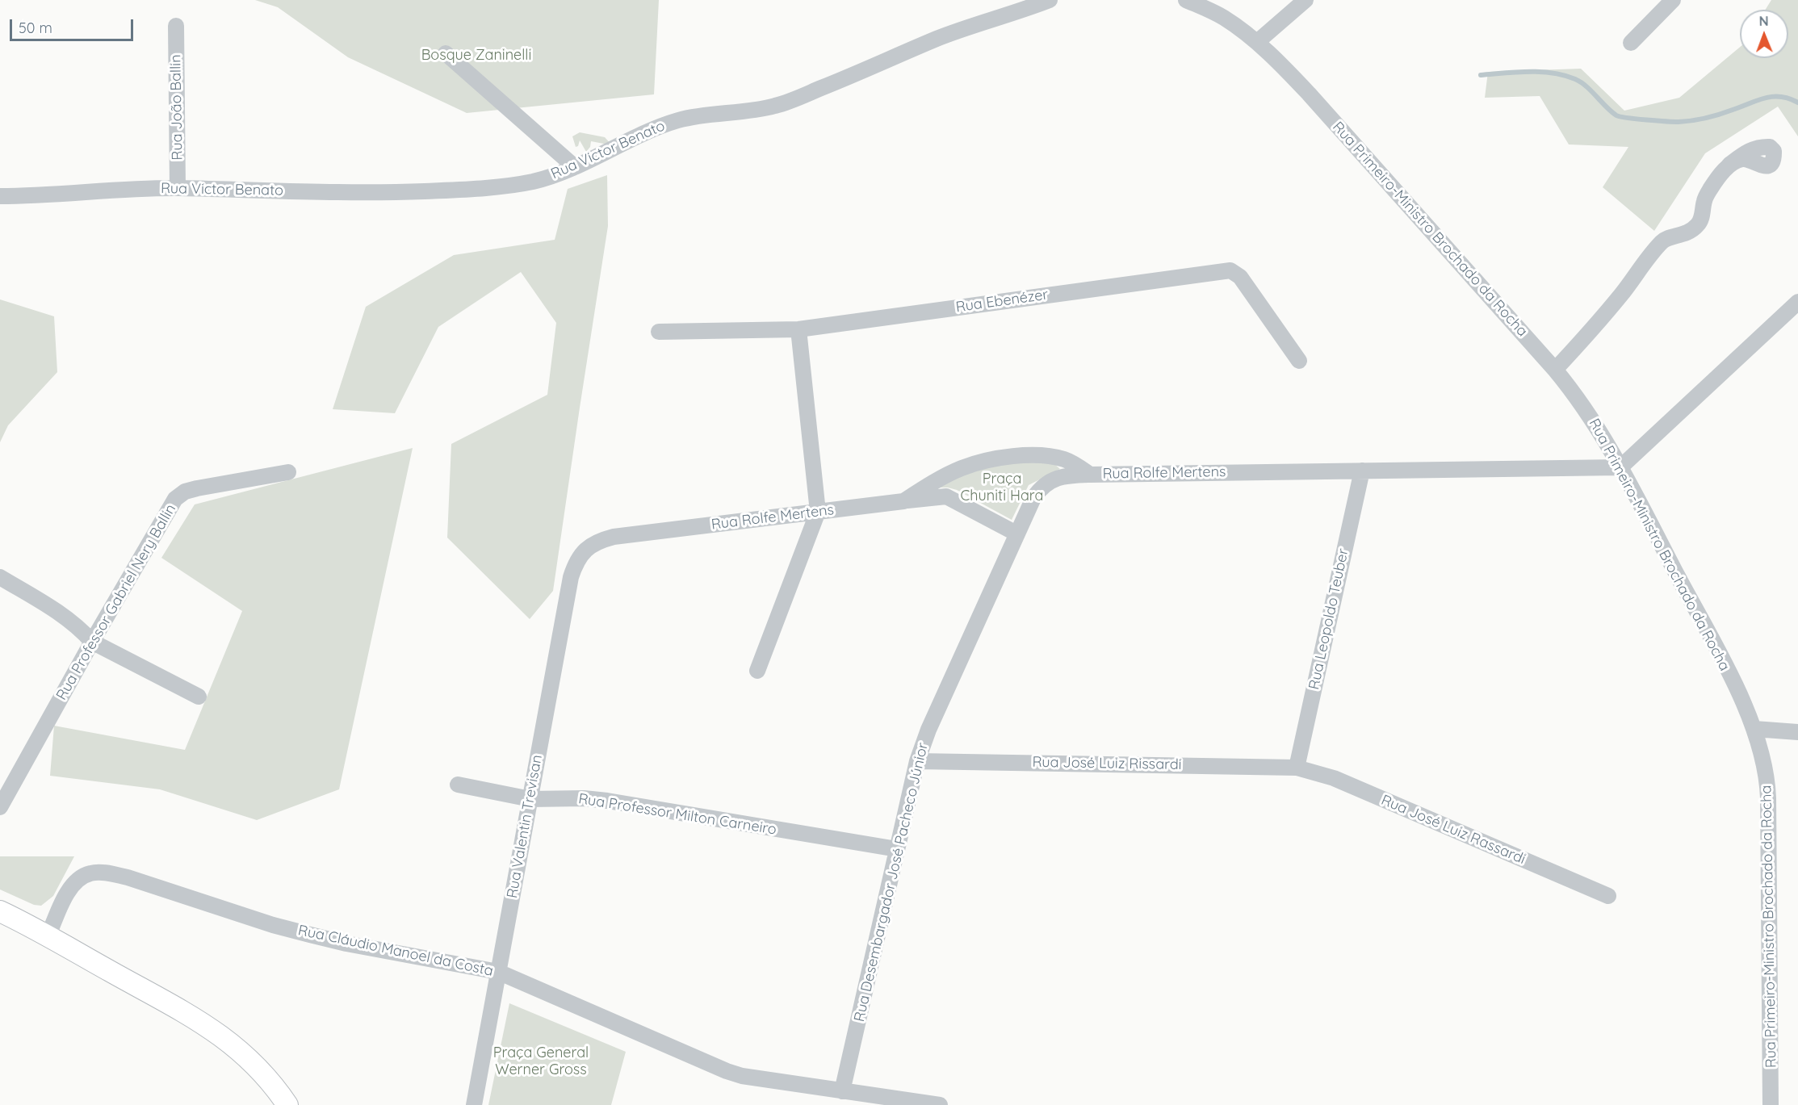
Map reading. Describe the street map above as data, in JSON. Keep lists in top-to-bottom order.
{
  "streets": {
    "street": [
      "Rua João Ballin",
      "Rua Victor Benato",
      "Rua Primeiro-Ministro Brochado da Rocha",
      "Rua Ebenézer",
      "Rua Rolfe Mertens",
      "Rua Professor Gabriel Nery Ballin",
      "Rua Leopoldo Teuber",
      "Rua José Luiz Rissardi",
      "Rua Professor Milton Carneiro",
      "Rua Valentin Trevisan",
      "Rua José Luiz Rassardi",
      "Rua Desembargador José Pacheco Júnior",
      "Rua Cláudio Manoel da Costa"
    ]
  },
  "crossings": [
    ["Rua João Ballin", "Rua Victor Benato"],
    ["Rua Primeiro-Ministro Brochado da Rocha", "Rua Rolfe Mertens"],
    ["Rua Rolfe Mertens", "Rua Leopoldo Teuber"],
    ["Rua Rolfe Mertens", "Rua Valentin Trevisan"],
    ["Rua Rolfe Mertens", "Rua Desembargador José Pacheco Júnior"],
    ["Rua Leopoldo Teuber", "Rua José Luiz Rissardi"],
    ["Rua Leopoldo Teuber", "Rua José Luiz Rassardi"],
    ["Rua José Luiz Rissardi", "Rua José Luiz Rassardi"],
    ["Rua José Luiz Rissardi", "Rua Desembargador José Pacheco Júnior"],
    ["Rua Professor Milton Carneiro", "Rua Valentin Trevisan"],
    ["Rua Professor Milton Carneiro", "Rua Desembargador José Pacheco Júnior"],
    ["Rua Valentin Trevisan", "Rua Cláudio Manoel da Costa"],
    ["Rua Desembargador José Pacheco Júnior", "Rua Cláudio Manoel da Costa"]
  ],
  "parks": ["Bosque Zaninelli", "Praça Chuniti Hara", "Praça General Werner Gross"],
  "scale_bar": "50 m",
  "north": "top"
}
